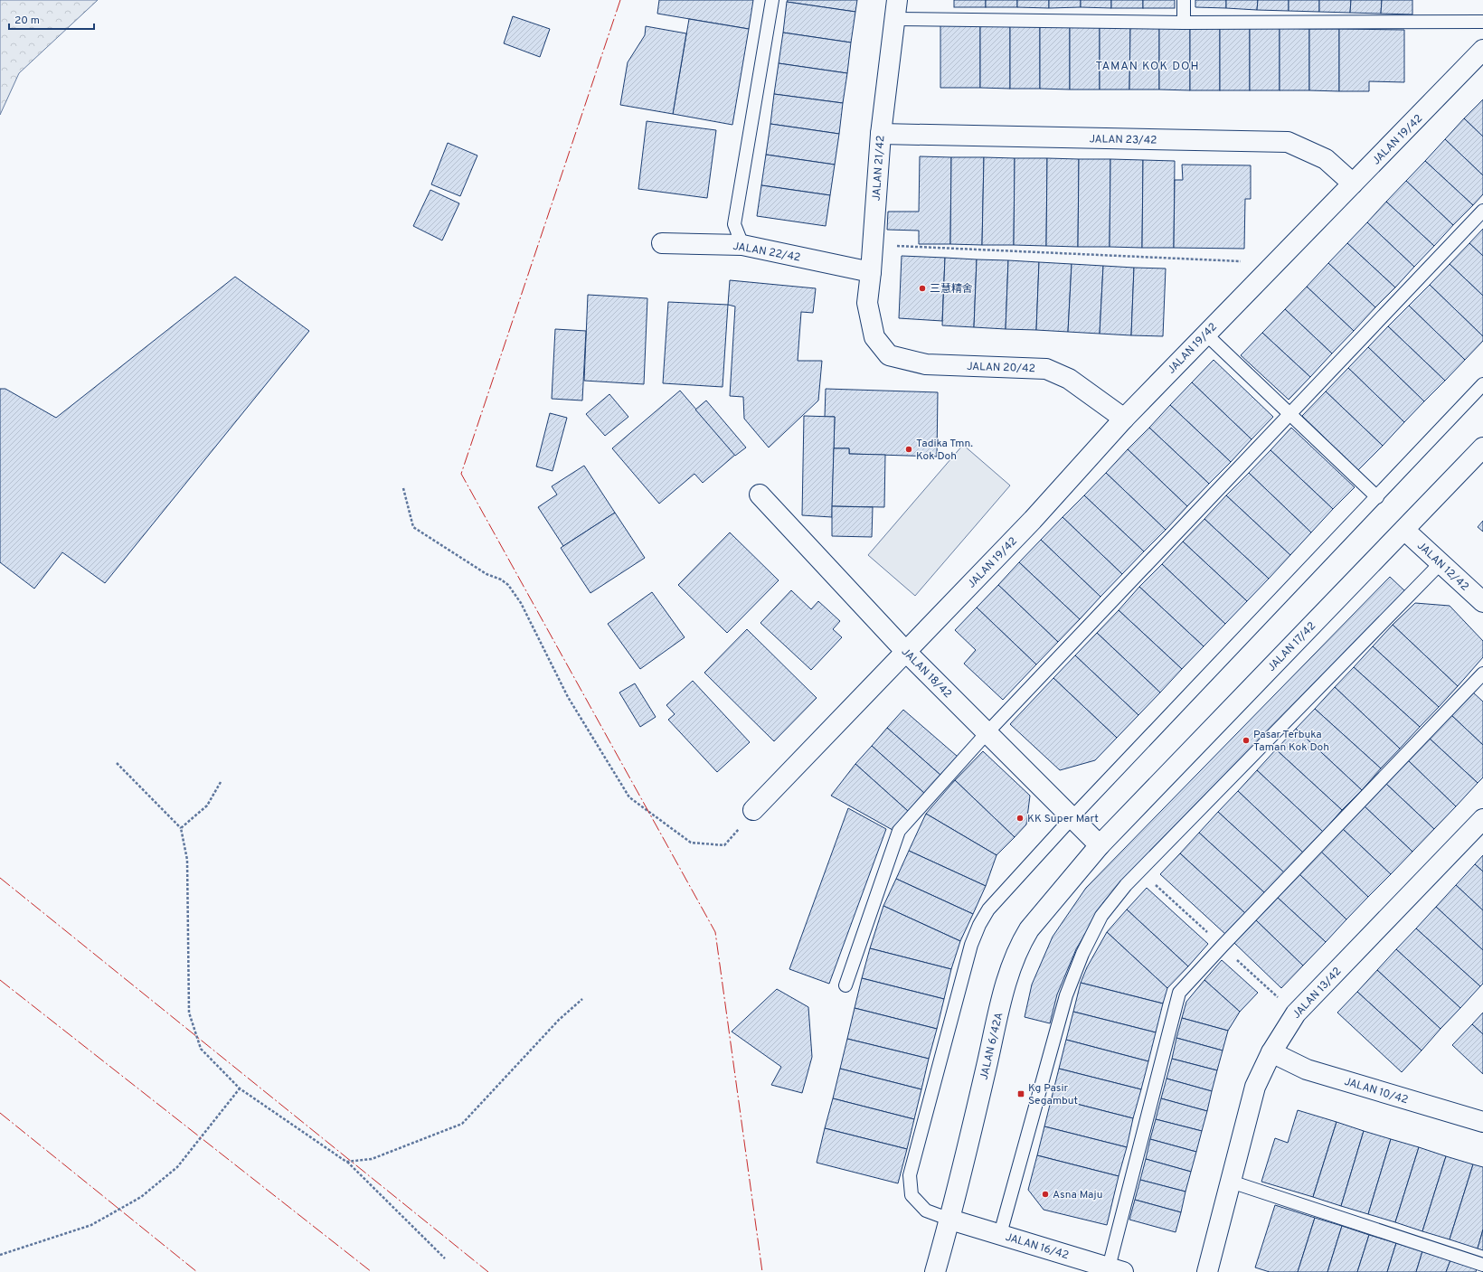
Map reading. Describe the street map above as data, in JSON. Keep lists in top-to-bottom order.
{
  "streets": {
    "street": [
      "JALAN 23/42",
      "JALAN 19/42",
      "JALAN 21/42",
      "JALAN 22/42",
      "JALAN 20/42",
      "JALAN 12/42",
      "JALAN 17/42",
      "JALAN 18/42",
      "JALAN 13/42",
      "JALAN 6/42A",
      "JALAN 10/42",
      "JALAN 16/42"
    ]
  },
  "crossings": [
    ["JALAN 23/42", "JALAN 19/42"],
    ["JALAN 23/42", "JALAN 21/42"],
    ["JALAN 19/42", "JALAN 20/42"],
    ["JALAN 19/42", "JALAN 18/42"],
    ["JALAN 21/42", "JALAN 22/42"],
    ["JALAN 21/42", "JALAN 20/42"],
    ["JALAN 12/42", "JALAN 17/42"],
    ["JALAN 17/42", "JALAN 18/42"],
    ["JALAN 17/42", "JALAN 6/42A"],
    ["JALAN 18/42", "JALAN 6/42A"],
    ["JALAN 13/42", "JALAN 10/42"],
    ["JALAN 6/42A", "JALAN 16/42"]
  ],
  "districts": ["TAMAN KOK DOH"],
  "places": {
    "other": [
      "三慧精舍",
      "Tadika Tmn. Kok Doh",
      "Pasar Terbuka Taman Kok Doh",
      "KK Super Mart",
      "Asna Maju"
    ],
    "transit": ["Kg Pasir Segambut"]
  },
  "scale_bar": "20 m"
}
